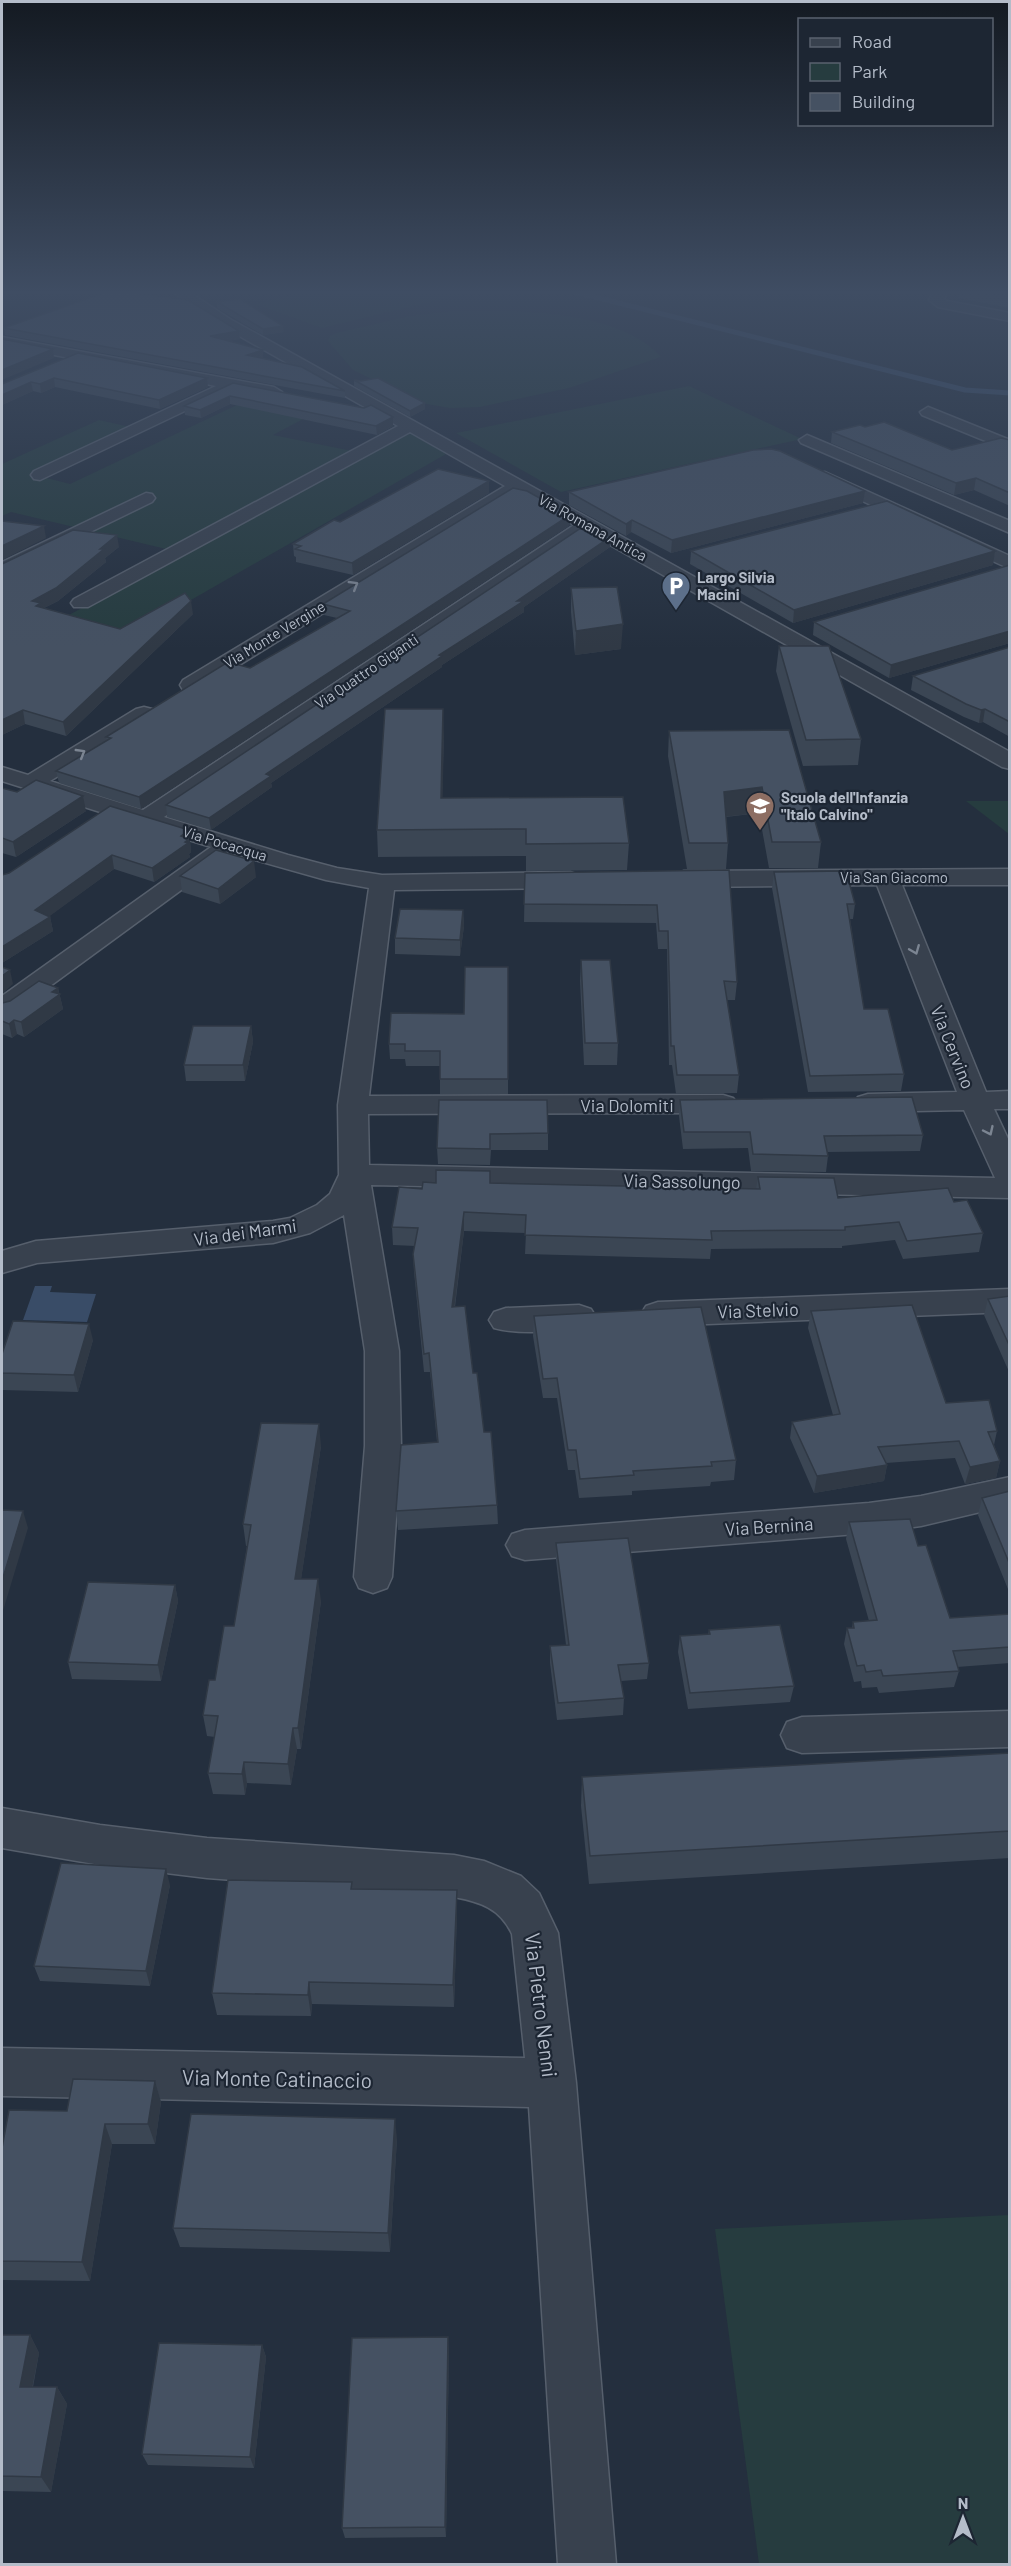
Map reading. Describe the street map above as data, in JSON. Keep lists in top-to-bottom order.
{
  "streets": {
    "street": [
      "Via Romana Antica",
      "Via Monte Vergine",
      "Via Quattro Giganti",
      "Via Pocacqua",
      "Via San Giacomo",
      "Via Cervino",
      "Via Dolomiti",
      "Via Sassolungo",
      "Via dei Marmi",
      "Via Stelvio",
      "Via Bernina",
      "Via Pietro Nenni",
      "Via Monte Catinaccio"
    ]
  },
  "crossings": [
    ["Via Romana Antica", "Via Monte Vergine"],
    ["Via Romana Antica", "Via Quattro Giganti"],
    ["Via Monte Vergine", "Via Pocacqua"],
    ["Via Quattro Giganti", "Via Pocacqua"],
    ["Via Pocacqua", "Via dei Marmi"],
    ["Via San Giacomo", "Via Cervino"],
    ["Via Dolomiti", "Via dei Marmi"],
    ["Via Sassolungo", "Via dei Marmi"],
    ["Via Pietro Nenni", "Via Monte Catinaccio"]
  ],
  "one_way": ["Via Cervino"],
  "places": {
    "parking": ["Largo Silvia Macini"],
    "school or university": ["Scuola dell'Infanzia \"Italo Calvino\""]
  },
  "legend": ["Road", "Park", "Building"],
  "north": "top"
}
